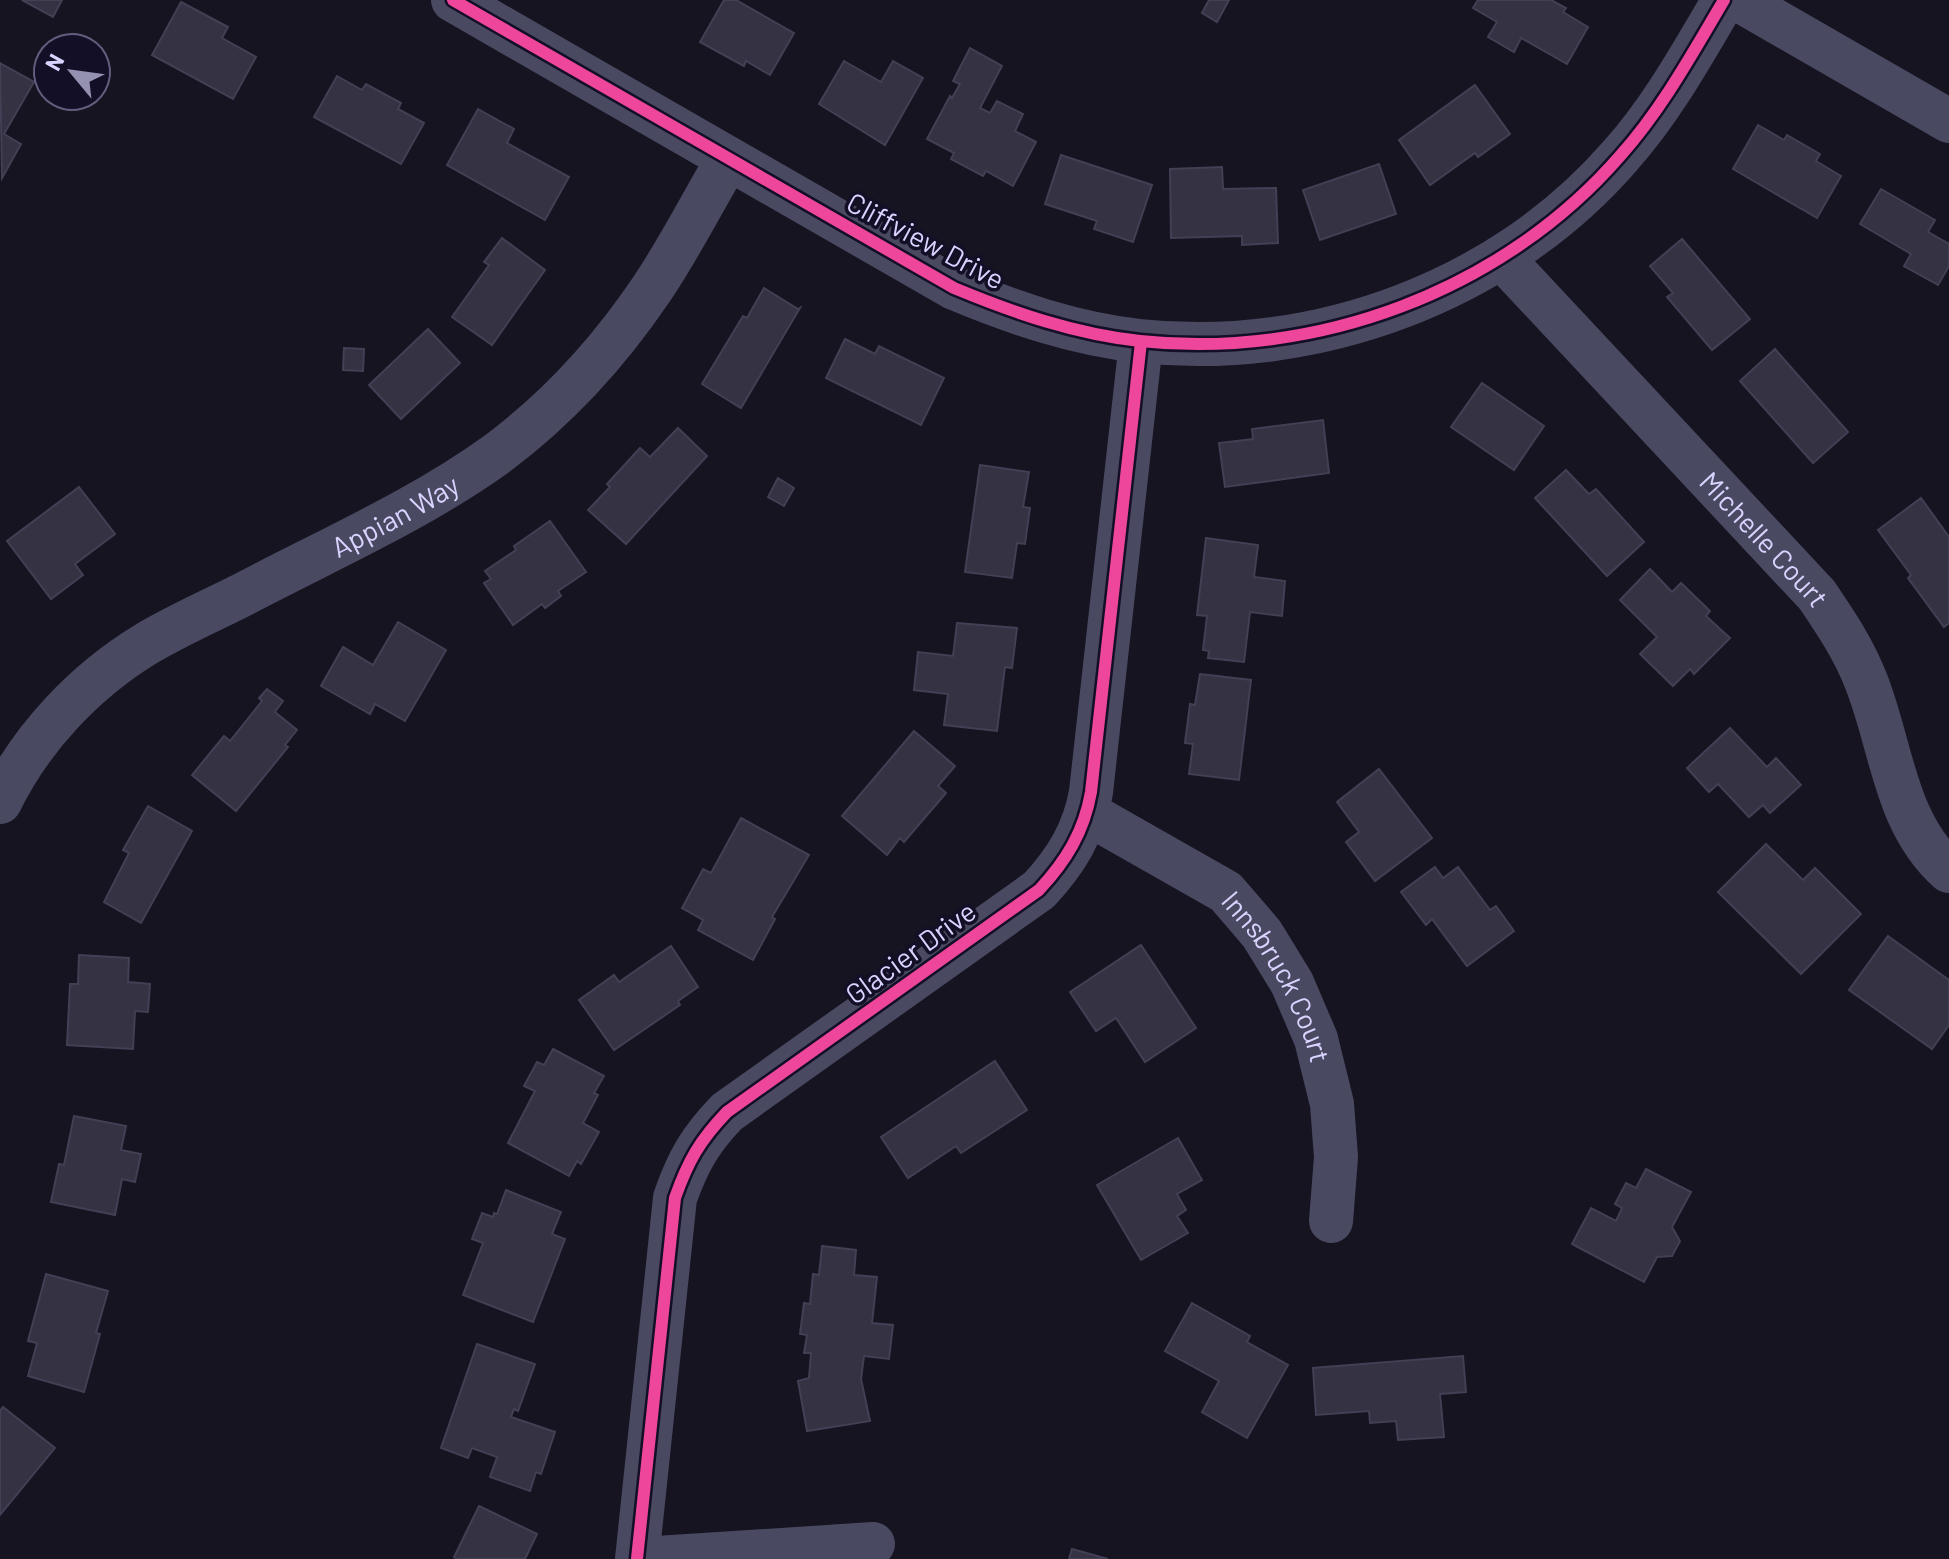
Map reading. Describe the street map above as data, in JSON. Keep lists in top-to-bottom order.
{
  "streets": {
    "street": [
      "Cliffview Drive",
      "Appian Way",
      "Michelle Court",
      "Glacier Drive",
      "Innsbruck Court"
    ]
  },
  "crossings": [
    ["Cliffview Drive", "Appian Way"],
    ["Cliffview Drive", "Michelle Court"],
    ["Cliffview Drive", "Glacier Drive"],
    ["Glacier Drive", "Innsbruck Court"]
  ],
  "north": "top left"
}
